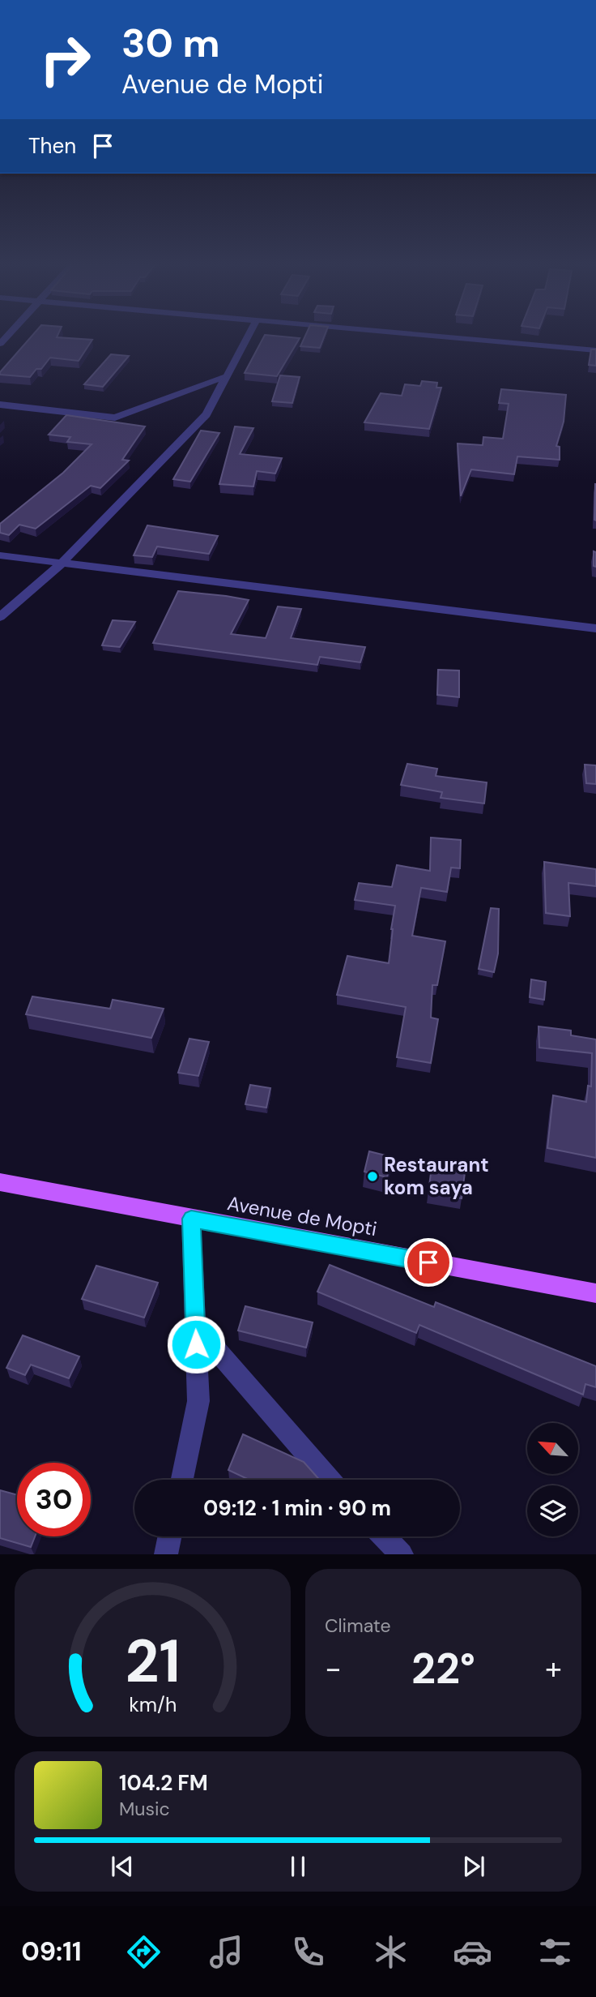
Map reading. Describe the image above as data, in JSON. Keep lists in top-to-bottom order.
{
  "streets": {
    "main road": ["Avenue de Mopti"]
  },
  "places": ["Restaurant kom saya"],
  "north": "top left",
  "page": {
    "turn": ["30 m", "Avenue de Mopti"],
    "then": "Then",
    "limit": "30",
    "trip": "09:12 · 1 min · 90 m",
    "tile": "Climate",
    "heat": ["−", "22°", "+"],
    "song": ["104.2 FM", "Music"],
    "tabs": "09:11",
    "gauge": ["21", "km/h"]
  }
}
